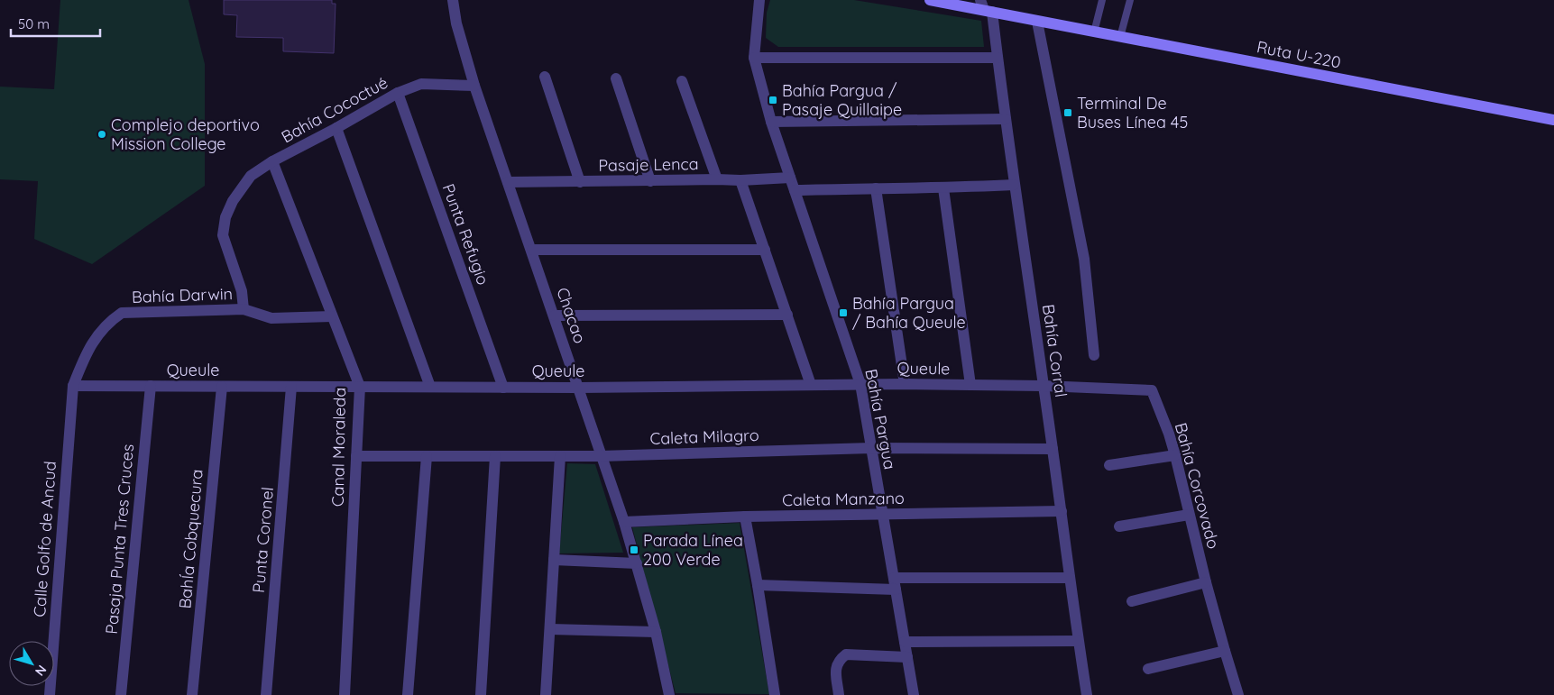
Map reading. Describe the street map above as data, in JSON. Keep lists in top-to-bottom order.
{
  "streets": {
    "street": [
      "Ruta U-220",
      "Bahía Cococtué",
      "Pasaje Lenca",
      "Punta Refugio",
      "Bahía Darwin",
      "Chacao",
      "Bahía Corral",
      "Queule",
      "Bahía Pargua",
      "Caleta Milagro",
      "Canal Moraleda",
      "Bahía Corcovado",
      "Caleta Manzano",
      "Calle Golfo de Ancud",
      "Pasaja Punta Tres Cruces",
      "BahÍa Cobquecura",
      "Punta Coronel"
    ]
  },
  "crossings": [
    ["Ruta U-220", "Bahía Corral"],
    ["Bahía Cococtué", "Punta Refugio"],
    ["Bahía Cococtué", "Bahía Darwin"],
    ["Bahía Cococtué", "Chacao"],
    ["Bahía Cococtué", "Canal Moraleda"],
    ["Pasaje Lenca", "Chacao"],
    ["Pasaje Lenca", "Bahía Pargua"],
    ["Punta Refugio", "Queule"],
    ["Bahía Darwin", "Queule"],
    ["Bahía Darwin", "Canal Moraleda"],
    ["Bahía Darwin", "Calle Golfo de Ancud"],
    ["Chacao", "Queule"],
    ["Chacao", "Caleta Milagro"],
    ["Chacao", "Caleta Manzano"],
    ["Bahía Corral", "Queule"],
    ["Bahía Corral", "Caleta Milagro"],
    ["Bahía Corral", "Bahía Corcovado"],
    ["Bahía Corral", "Caleta Manzano"],
    ["Queule", "Bahía Pargua"],
    ["Queule", "Canal Moraleda"],
    ["Queule", "Bahía Corcovado"],
    ["Queule", "Calle Golfo de Ancud"],
    ["Queule", "Pasaja Punta Tres Cruces"],
    ["Queule", "BahÍa Cobquecura"],
    ["Queule", "Punta Coronel"],
    ["Bahía Pargua", "Caleta Milagro"],
    ["Bahía Pargua", "Caleta Manzano"],
    ["Caleta Milagro", "Canal Moraleda"]
  ],
  "places": {
    "transit": [
      "Bahía Pargua / Pasaje Quillaipe",
      "Terminal De Buses Línea 45",
      "Bahía Pargua / Bahía Queule",
      "Parada Línea 200 Verde"
    ],
    "other": ["Complejo deportivo Mission College"]
  },
  "scale_bar": "50 m",
  "north": "bottom right"
}
